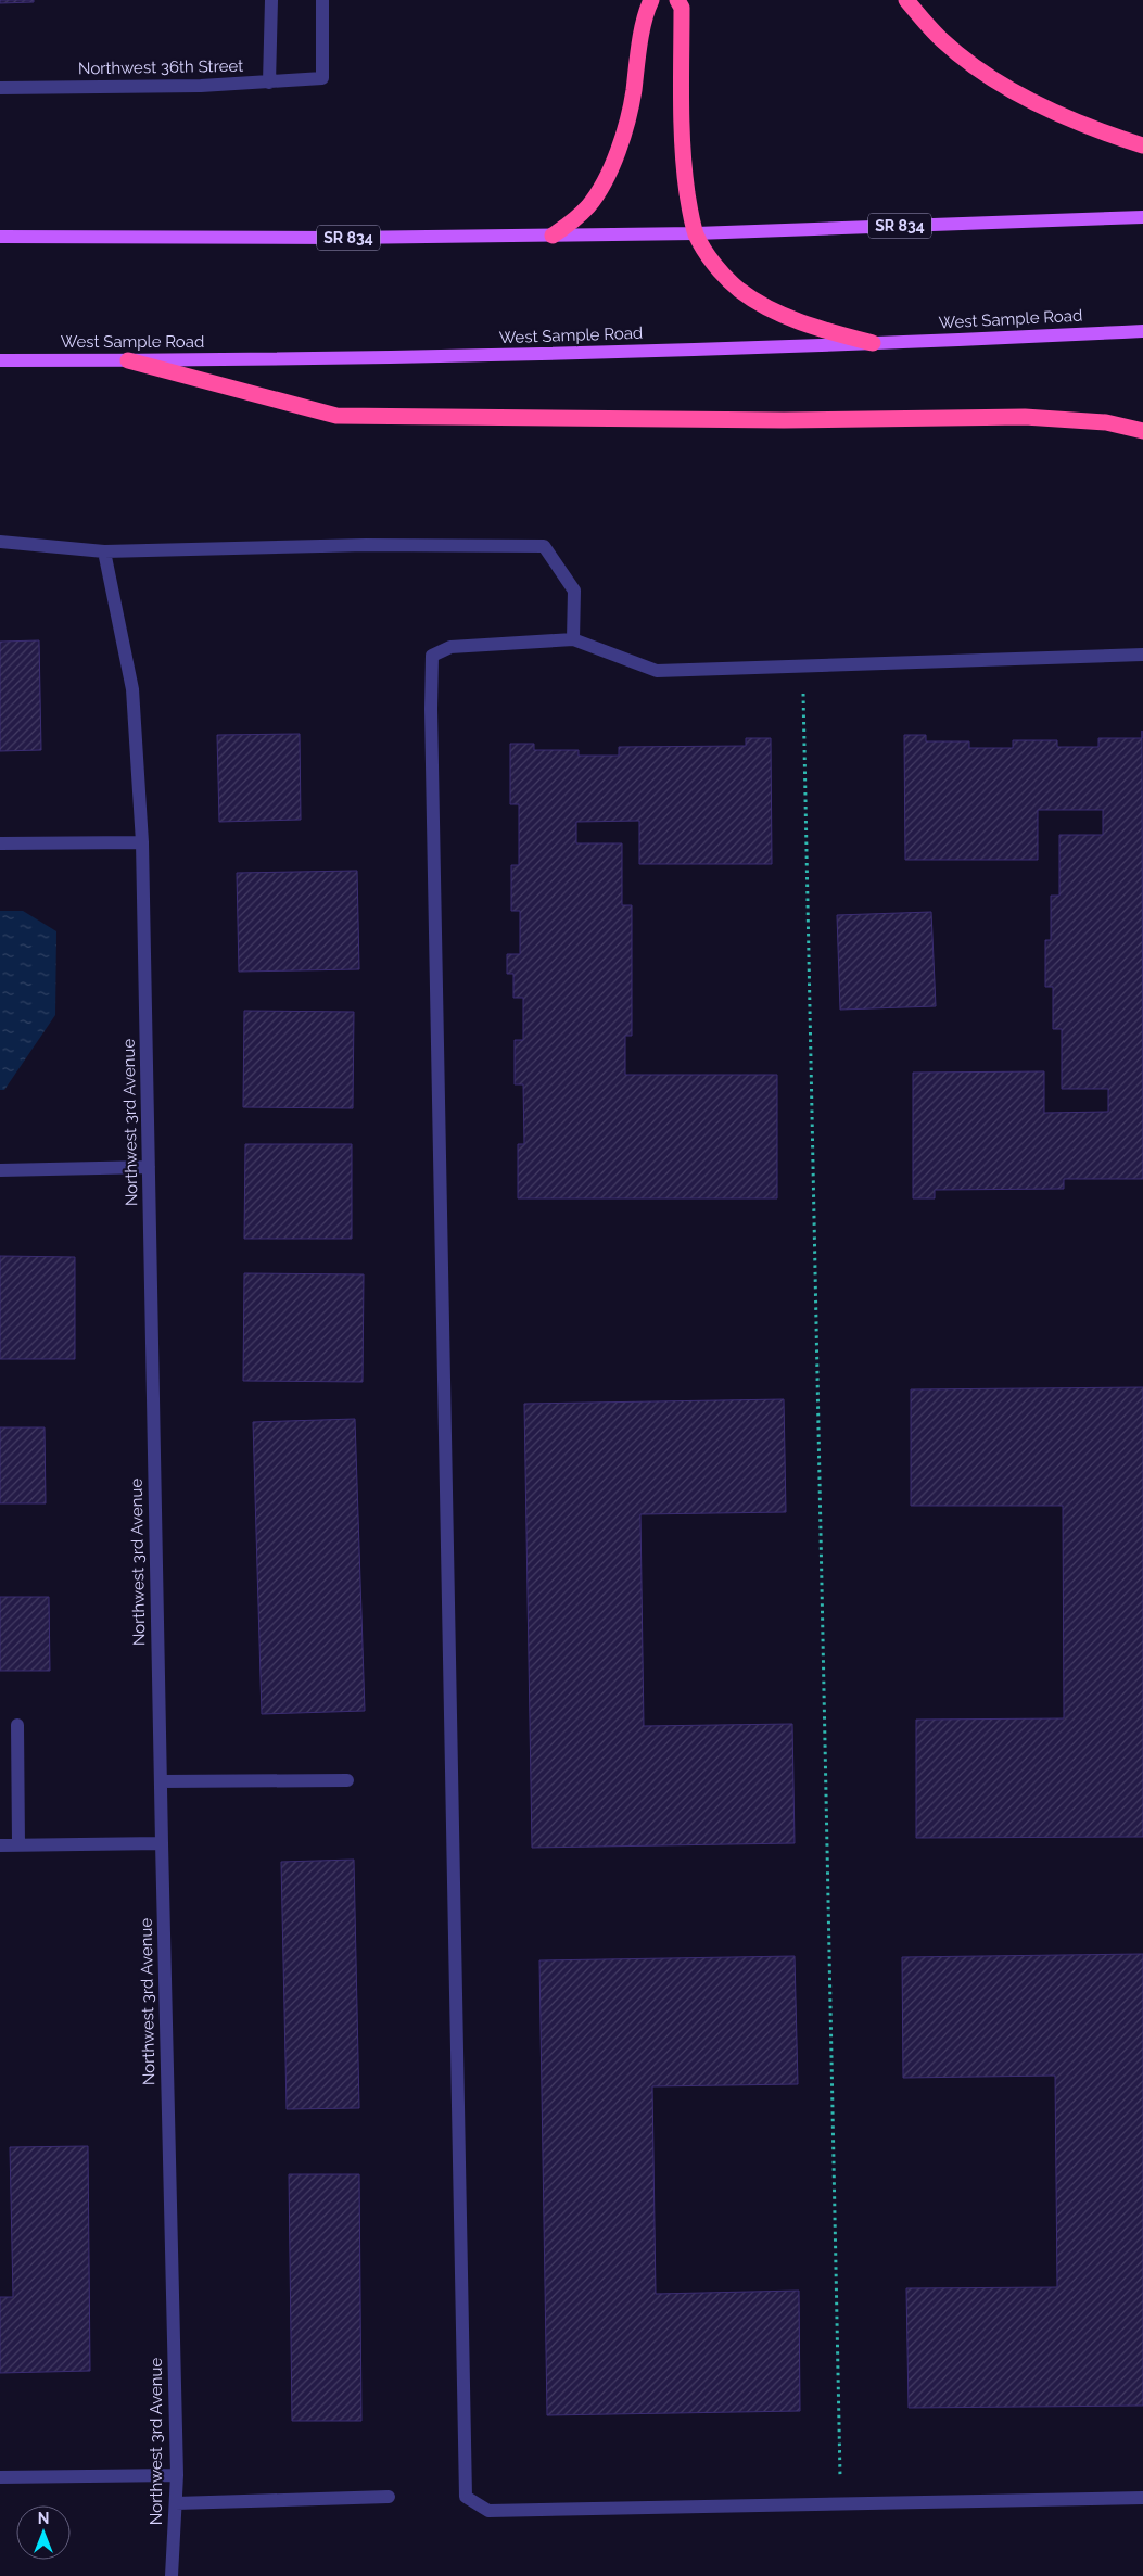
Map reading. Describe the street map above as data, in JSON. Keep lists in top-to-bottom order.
{
  "streets": {
    "main road": ["SR 834", "West Sample Road"],
    "street": ["Northwest 36th Street", "Northwest 3rd Avenue"]
  },
  "north": "top"
}
